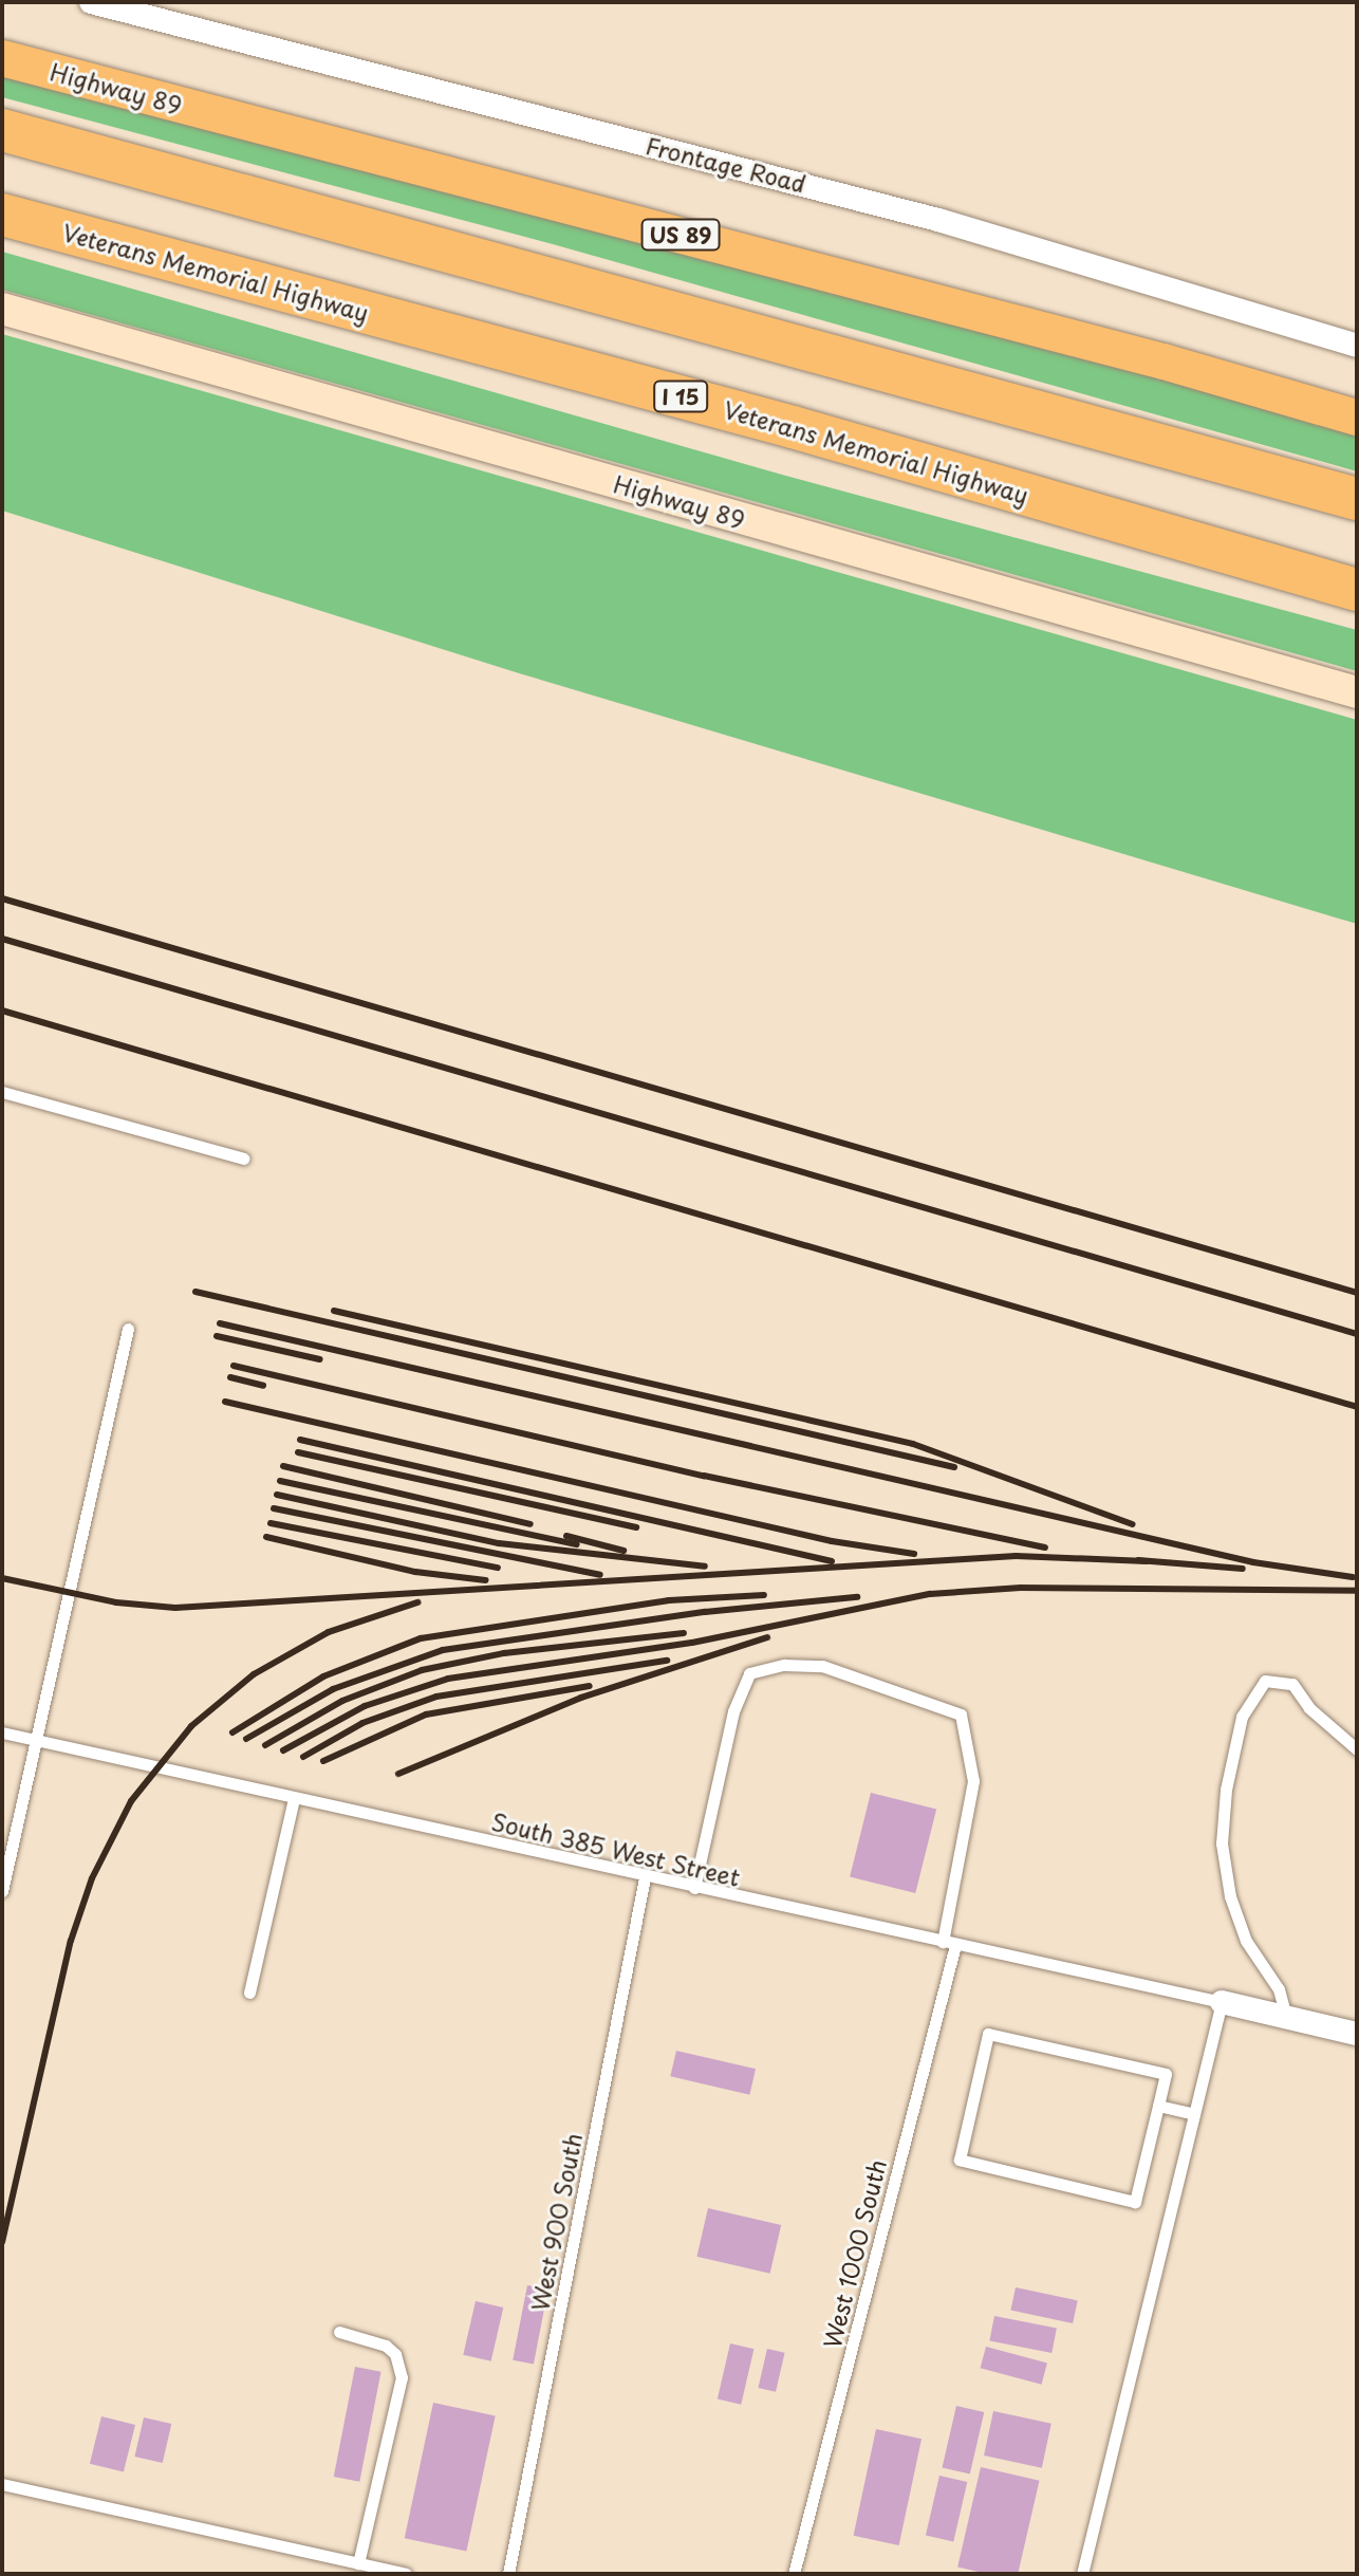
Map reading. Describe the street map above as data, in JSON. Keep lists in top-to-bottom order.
{
  "streets": {
    "highway": ["Veterans Memorial Highway", "I 15"],
    "main road": ["Highway 89", "US 89"],
    "street": ["Frontage Road"],
    "lane": ["South 385 West Street", "West 900 South", "West 1000 South"]
  },
  "crossings": [
    ["South 385 West Street", "West 900 South"],
    ["South 385 West Street", "West 1000 South"]
  ]
}
